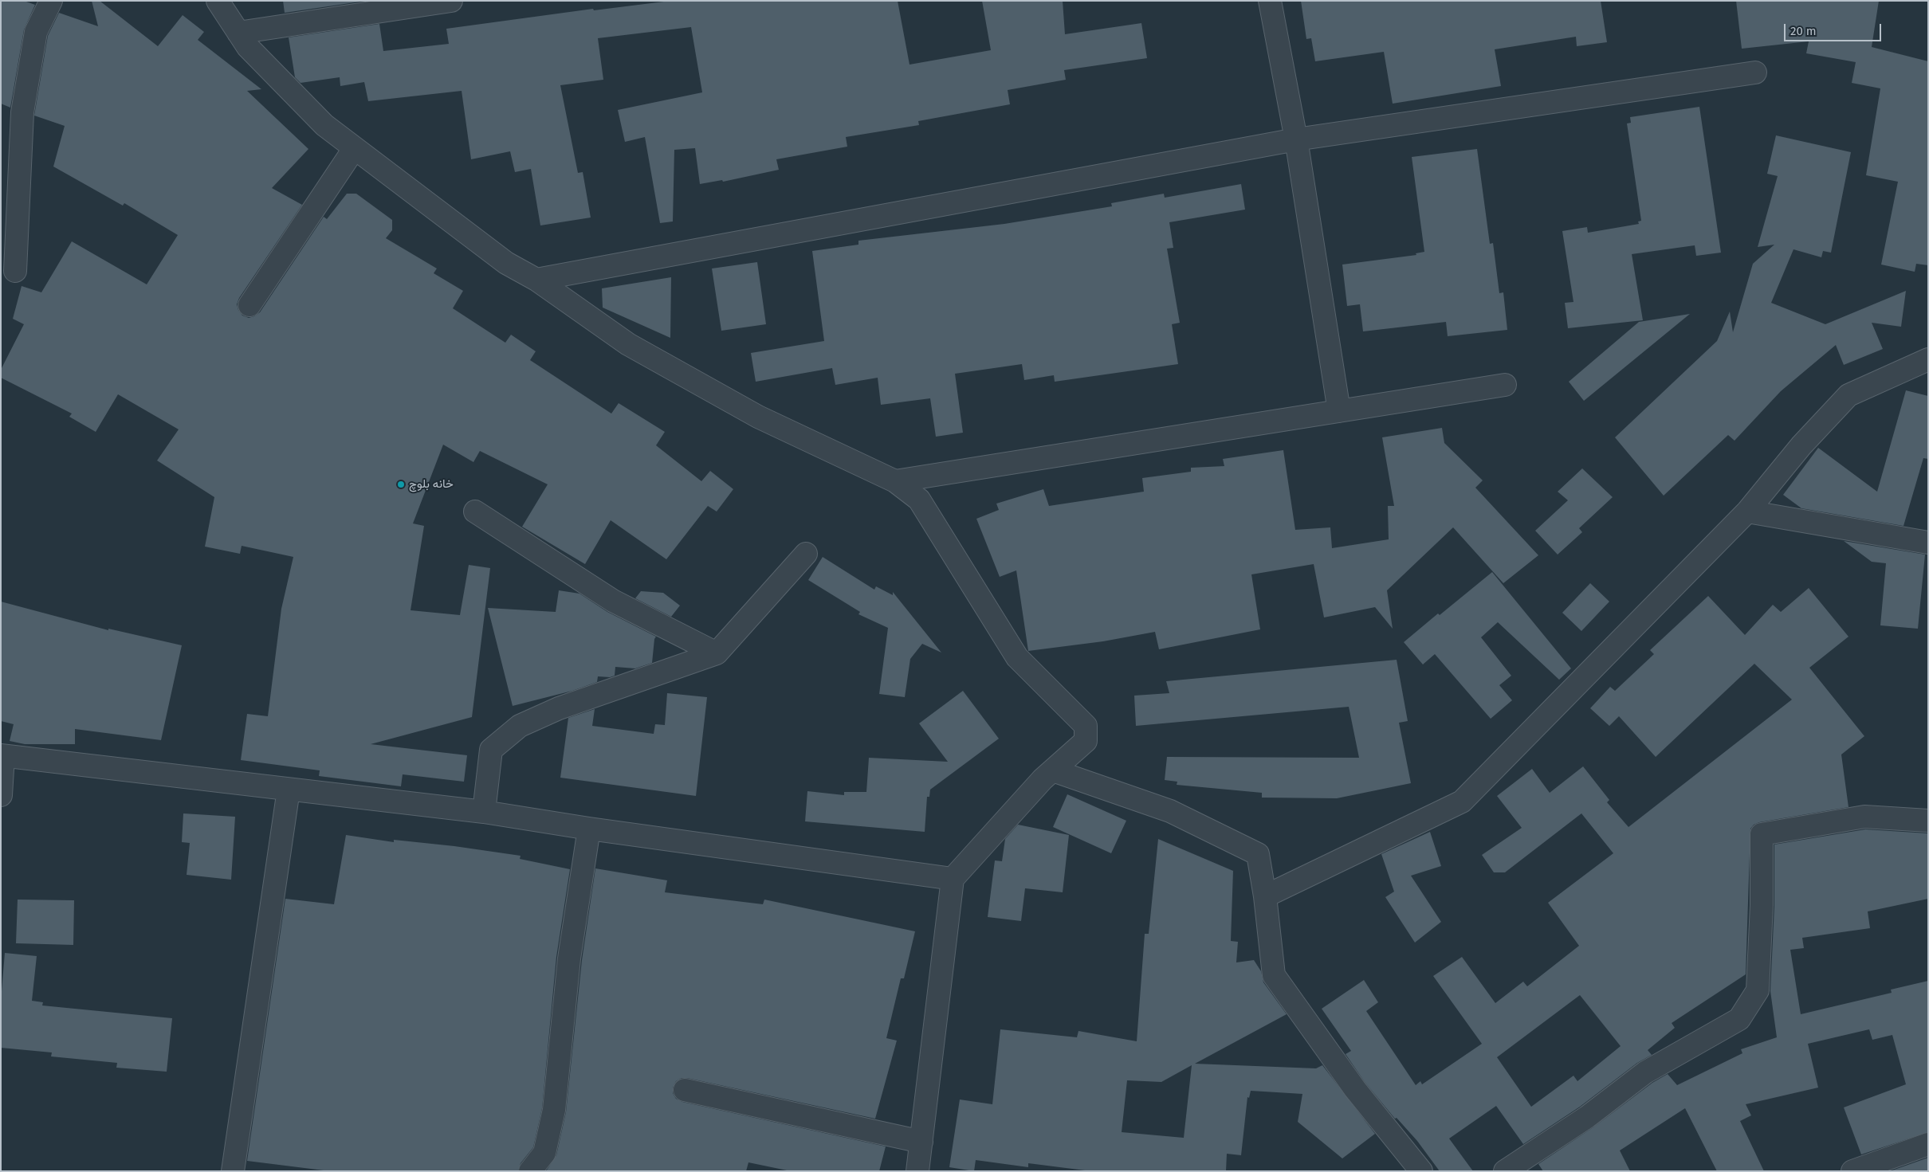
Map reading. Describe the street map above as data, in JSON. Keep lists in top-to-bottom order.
{
  "places": ["خانه بلوچ"],
  "scale_bar": "20 m"
}
